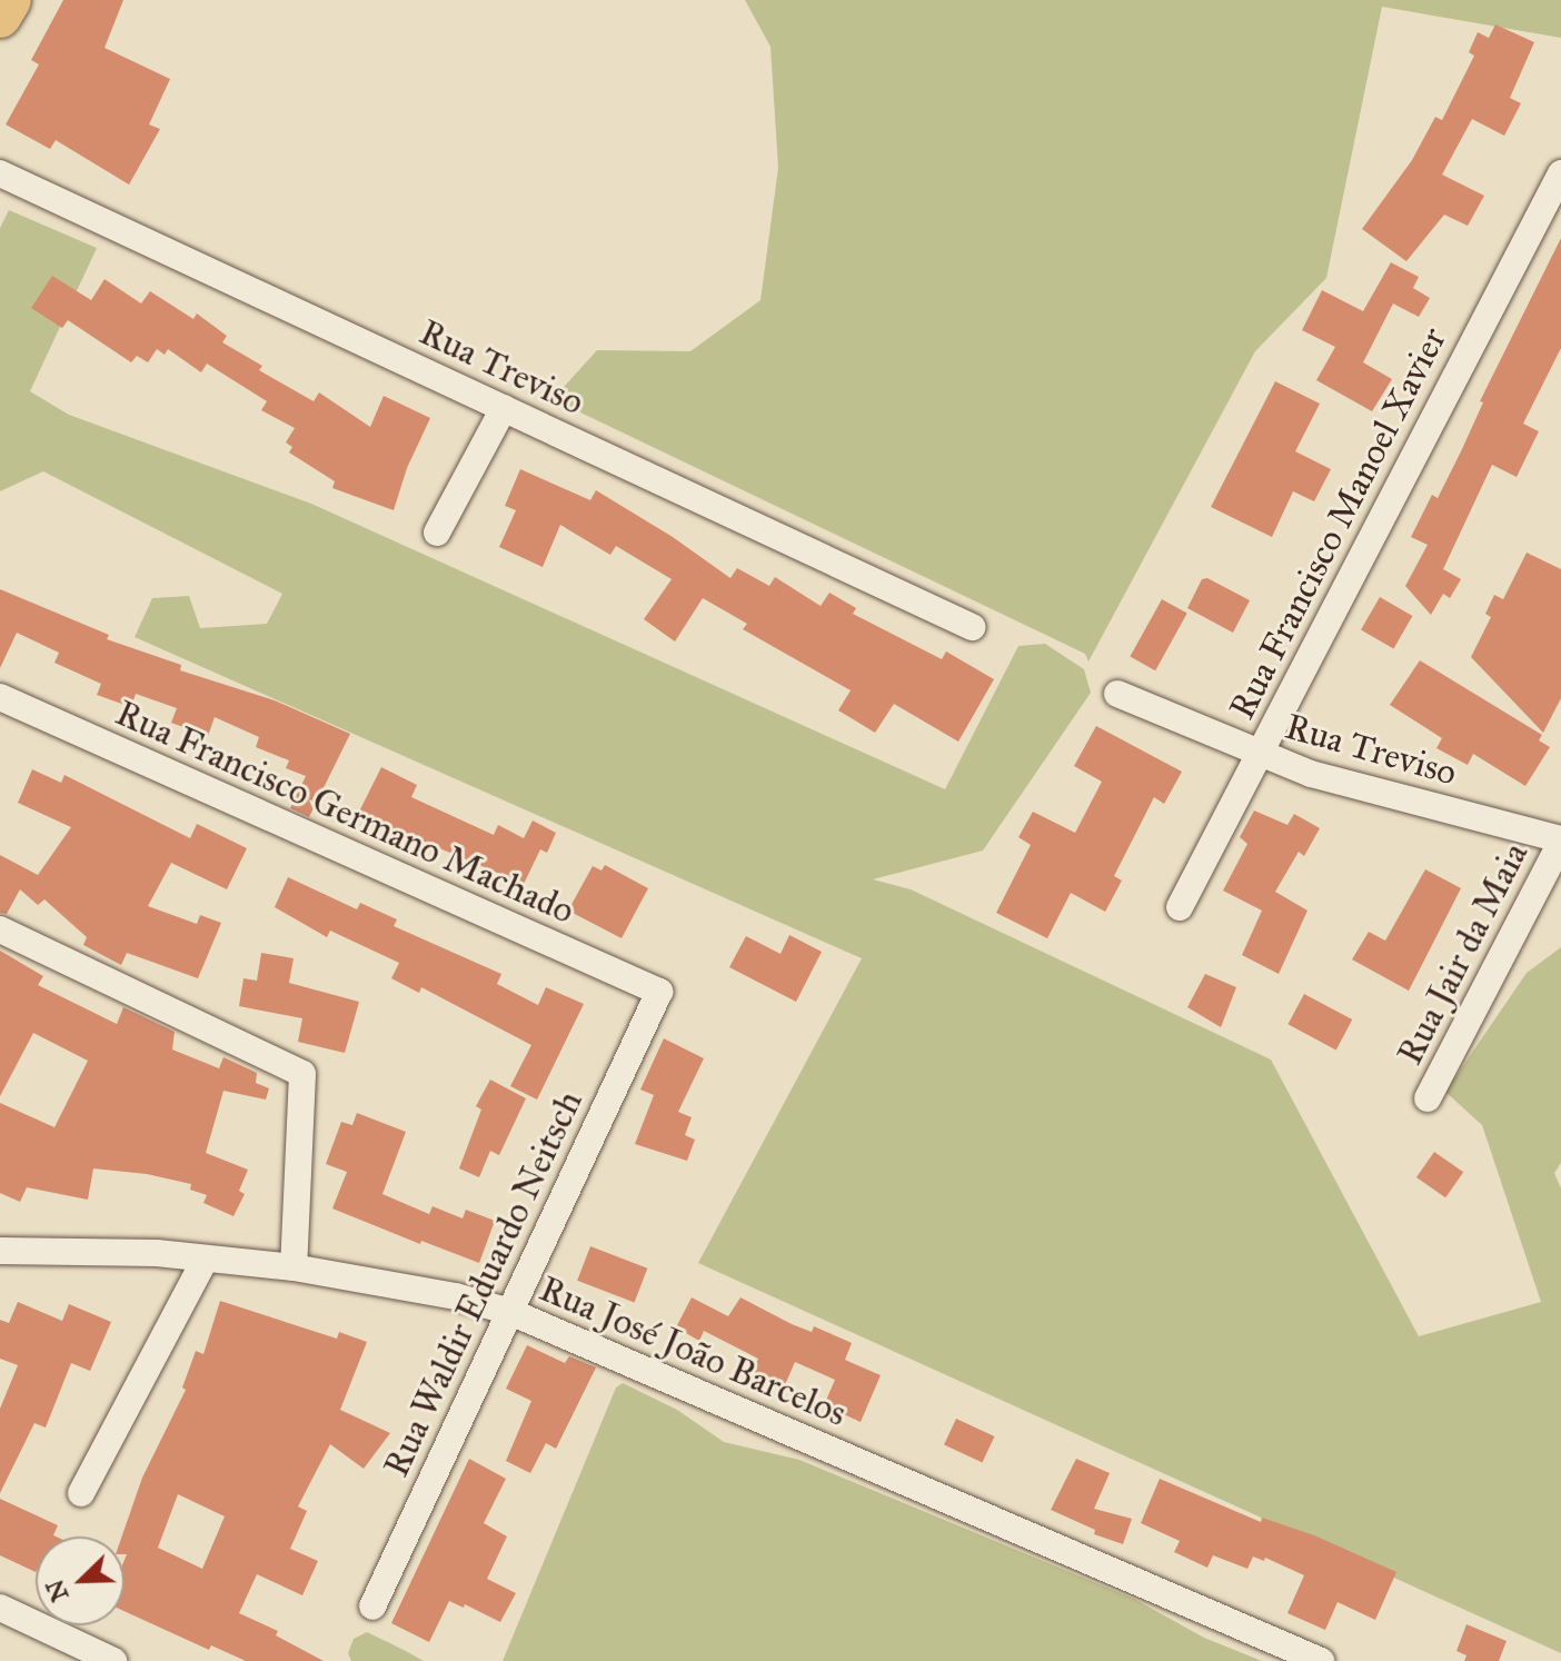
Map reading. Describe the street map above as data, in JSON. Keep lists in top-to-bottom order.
{
  "streets": {
    "street": [
      "Rua Treviso",
      "Rua Francisco Manoel Xavier",
      "Rua Francisco Germano Machado",
      "Rua Jair da Maia",
      "Rua Waldir Eduardo Neitsch",
      "Rua José João Barcelos"
    ]
  },
  "crossings": [
    ["Rua Treviso", "Rua Francisco Manoel Xavier"],
    ["Rua Treviso", "Rua Jair da Maia"],
    ["Rua Francisco Germano Machado", "Rua Waldir Eduardo Neitsch"],
    ["Rua Waldir Eduardo Neitsch", "Rua José João Barcelos"]
  ],
  "north": "bottom left"
}
